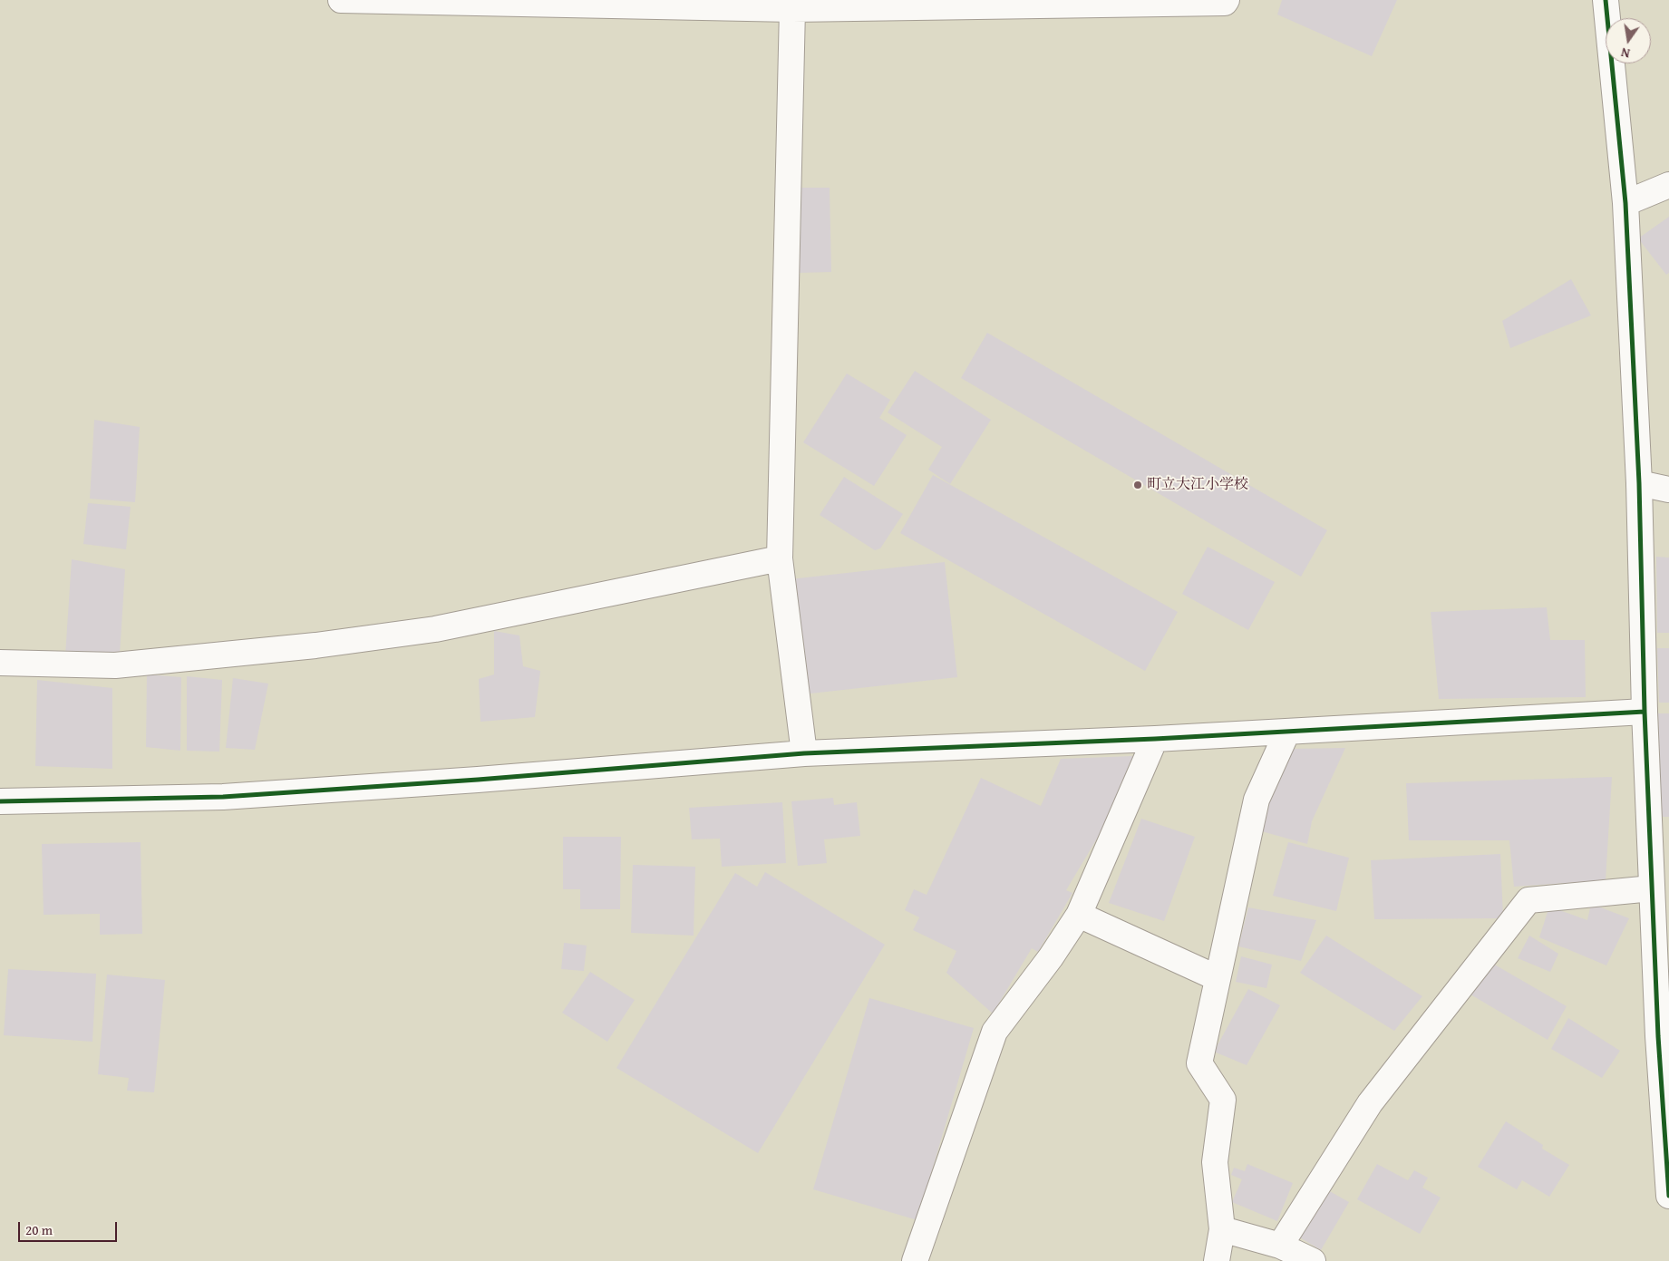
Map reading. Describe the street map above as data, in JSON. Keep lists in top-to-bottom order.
{
  "places": ["町立大江小学校"],
  "scale_bar": "20 m",
  "north": "bottom"
}
